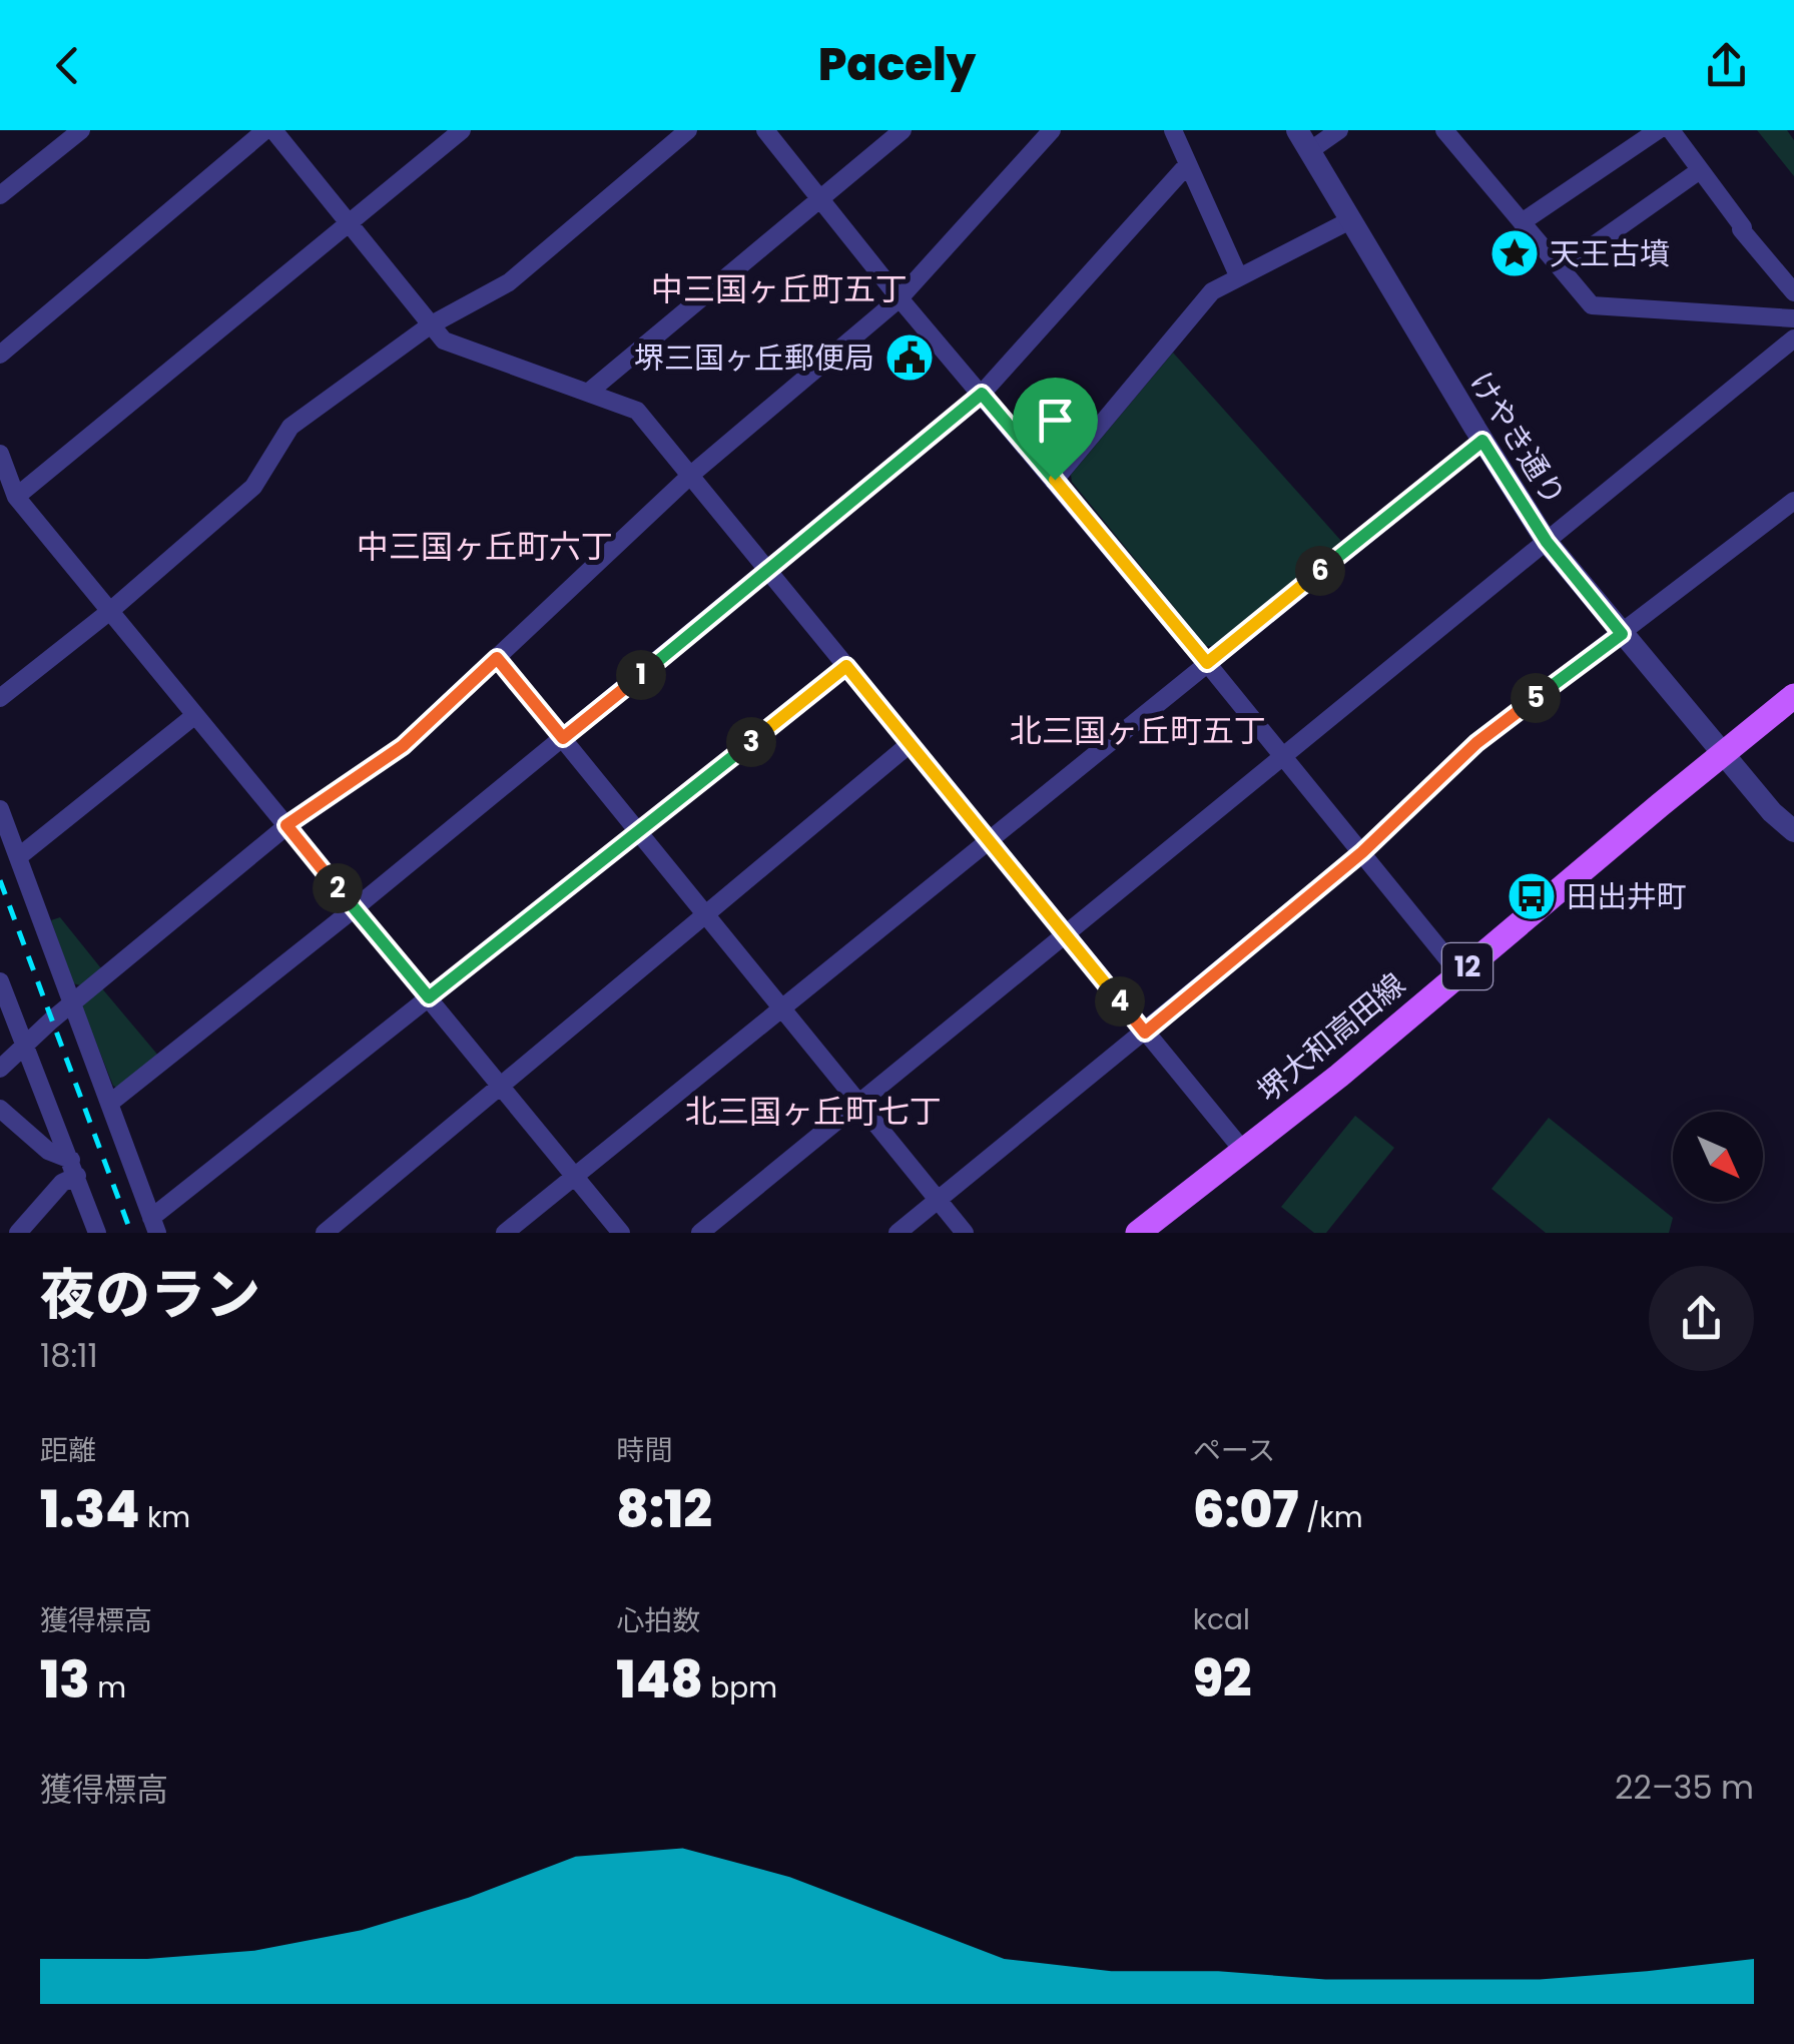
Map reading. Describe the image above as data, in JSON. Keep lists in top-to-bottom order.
{
  "streets": {
    "main road": ["12", "堺大和高田線"],
    "street": ["けやき通り"]
  },
  "crossings": [
    ["けやき通り", "堺大和高田線"]
  ],
  "districts": [
    "中三国ヶ丘町五丁",
    "中三国ヶ丘町六丁",
    "北三国ヶ丘町五丁",
    "北三国ヶ丘町七丁"
  ],
  "places": {
    "place": ["天王古墳"],
    "public building": ["堺三国ヶ丘郵便局"],
    "bus stop": ["田出井町"]
  },
  "north": "bottom right",
  "page": {
    "header": "Pacely",
    "pins": [
      "6",
      "1",
      "5",
      "3",
      "2",
      "4"
    ],
    "heading": ["夜のラン", "18:11"],
    "stats": [
      ["距離", "1.34 km"],
      ["時間", "8:12"],
      ["ペース", "6:07 /km"],
      ["獲得標高", "13 m"],
      ["心拍数", "148 bpm"],
      ["kcal", "92"]
    ],
    "chart": ["獲得標高", "22–35 m"]
  }
}
